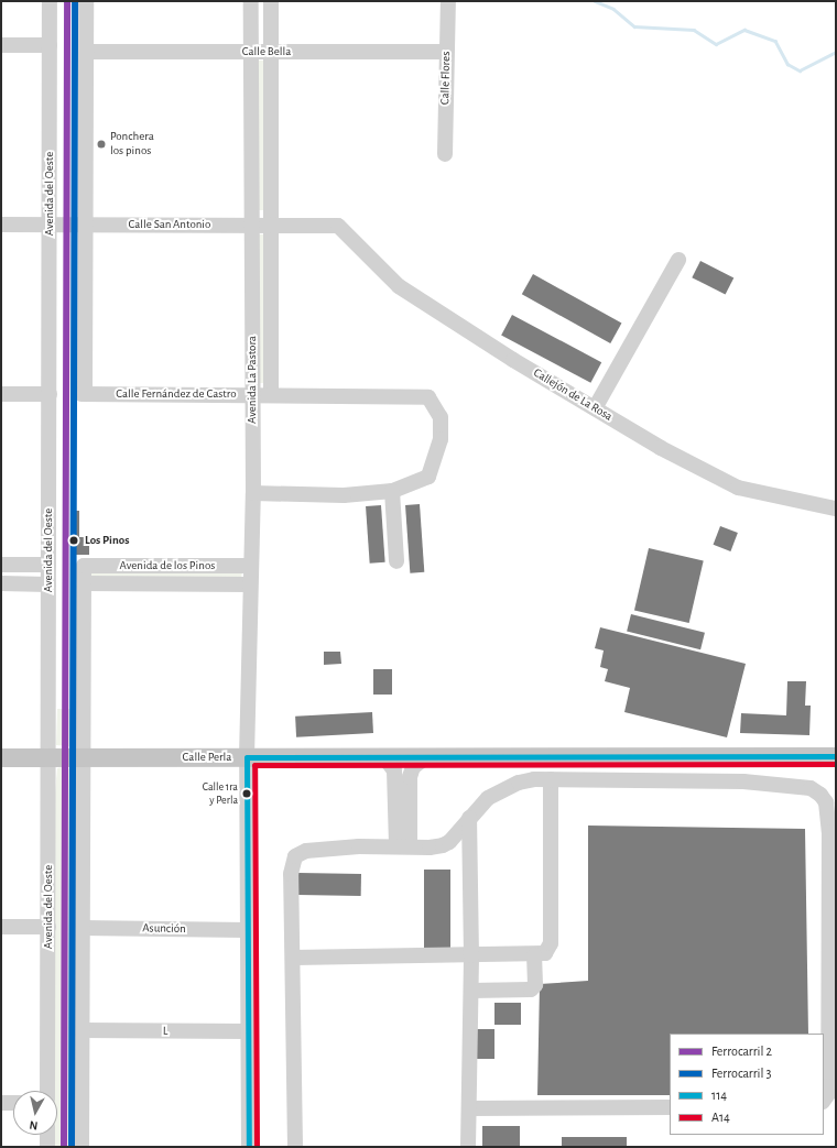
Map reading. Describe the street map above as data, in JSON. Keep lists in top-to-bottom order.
{
  "streets": {
    "main road": ["Calle Perla"],
    "street": [
      "Calle Bella",
      "Calle Flores",
      "Avenida del Oeste",
      "Calle San Antonio",
      "Avenida La Pastora",
      "Calle Fernández de Castro",
      "Callejón de La Rosa",
      "Avenida de los Pinos",
      "Asunción",
      "L"
    ]
  },
  "crossings": [
    ["Calle Bella", "Calle Flores"],
    ["Calle Bella", "Avenida La Pastora"],
    ["Avenida del Oeste", "Calle San Antonio"],
    ["Avenida del Oeste", "Calle Perla"],
    ["Calle San Antonio", "Avenida La Pastora"],
    ["Calle San Antonio", "Calle Fernández de Castro"],
    ["Calle San Antonio", "Callejón de La Rosa"],
    ["Avenida La Pastora", "Calle Fernández de Castro"],
    ["Avenida La Pastora", "Avenida de los Pinos"],
    ["Avenida La Pastora", "Calle Perla"],
    ["Avenida La Pastora", "Asunción"],
    ["Avenida La Pastora", "L"]
  ],
  "places": ["Ponchera los pinos", "Los Pinos", "Calle 1ra y Perla"],
  "lines": [
    "rail line 2",
    "rail line 3",
    "transit line 114",
    "transit line A14"
  ],
  "legend": [
    "Ferrocarril 2",
    "Ferrocarril 3",
    "114",
    "A14"
  ],
  "north": "bottom"
}
